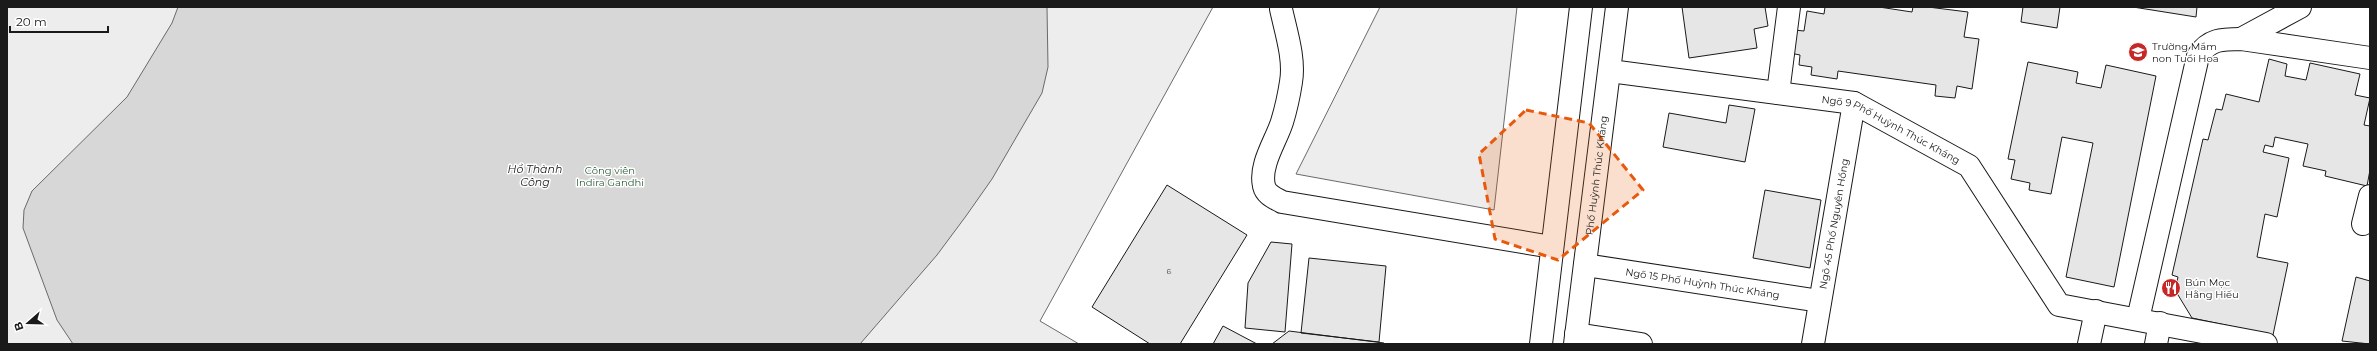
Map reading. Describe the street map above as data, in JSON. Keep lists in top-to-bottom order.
{
  "streets": {
    "street": [
      "Ngõ 9 Phố Huỳnh Thúc Kháng",
      "Phố Huỳnh Thúc Kháng",
      "Ngõ 45 Phố Nguyên Hồng",
      "Ngõ 15 Phố Huỳnh Thúc Kháng"
    ]
  },
  "crossings": [
    ["Ngõ 9 Phố Huỳnh Thúc Kháng", "Phố Huỳnh Thúc Kháng"],
    ["Ngõ 9 Phố Huỳnh Thúc Kháng", "Ngõ 45 Phố Nguyên Hồng"],
    ["Phố Huỳnh Thúc Kháng", "Ngõ 15 Phố Huỳnh Thúc Kháng"],
    ["Ngõ 45 Phố Nguyên Hồng", "Ngõ 15 Phố Huỳnh Thúc Kháng"]
  ],
  "water": ["Hồ Thành Công"],
  "parks": ["Công viên Indira Gandhi"],
  "places": {
    "school or university": ["Trường Mầm non Tuổi Hoa"],
    "restaurant": ["Bún Mọc Hằng Hiếu"]
  },
  "house_numbers": ["6"],
  "scale_bar": "20 m",
  "north": "left"
}
